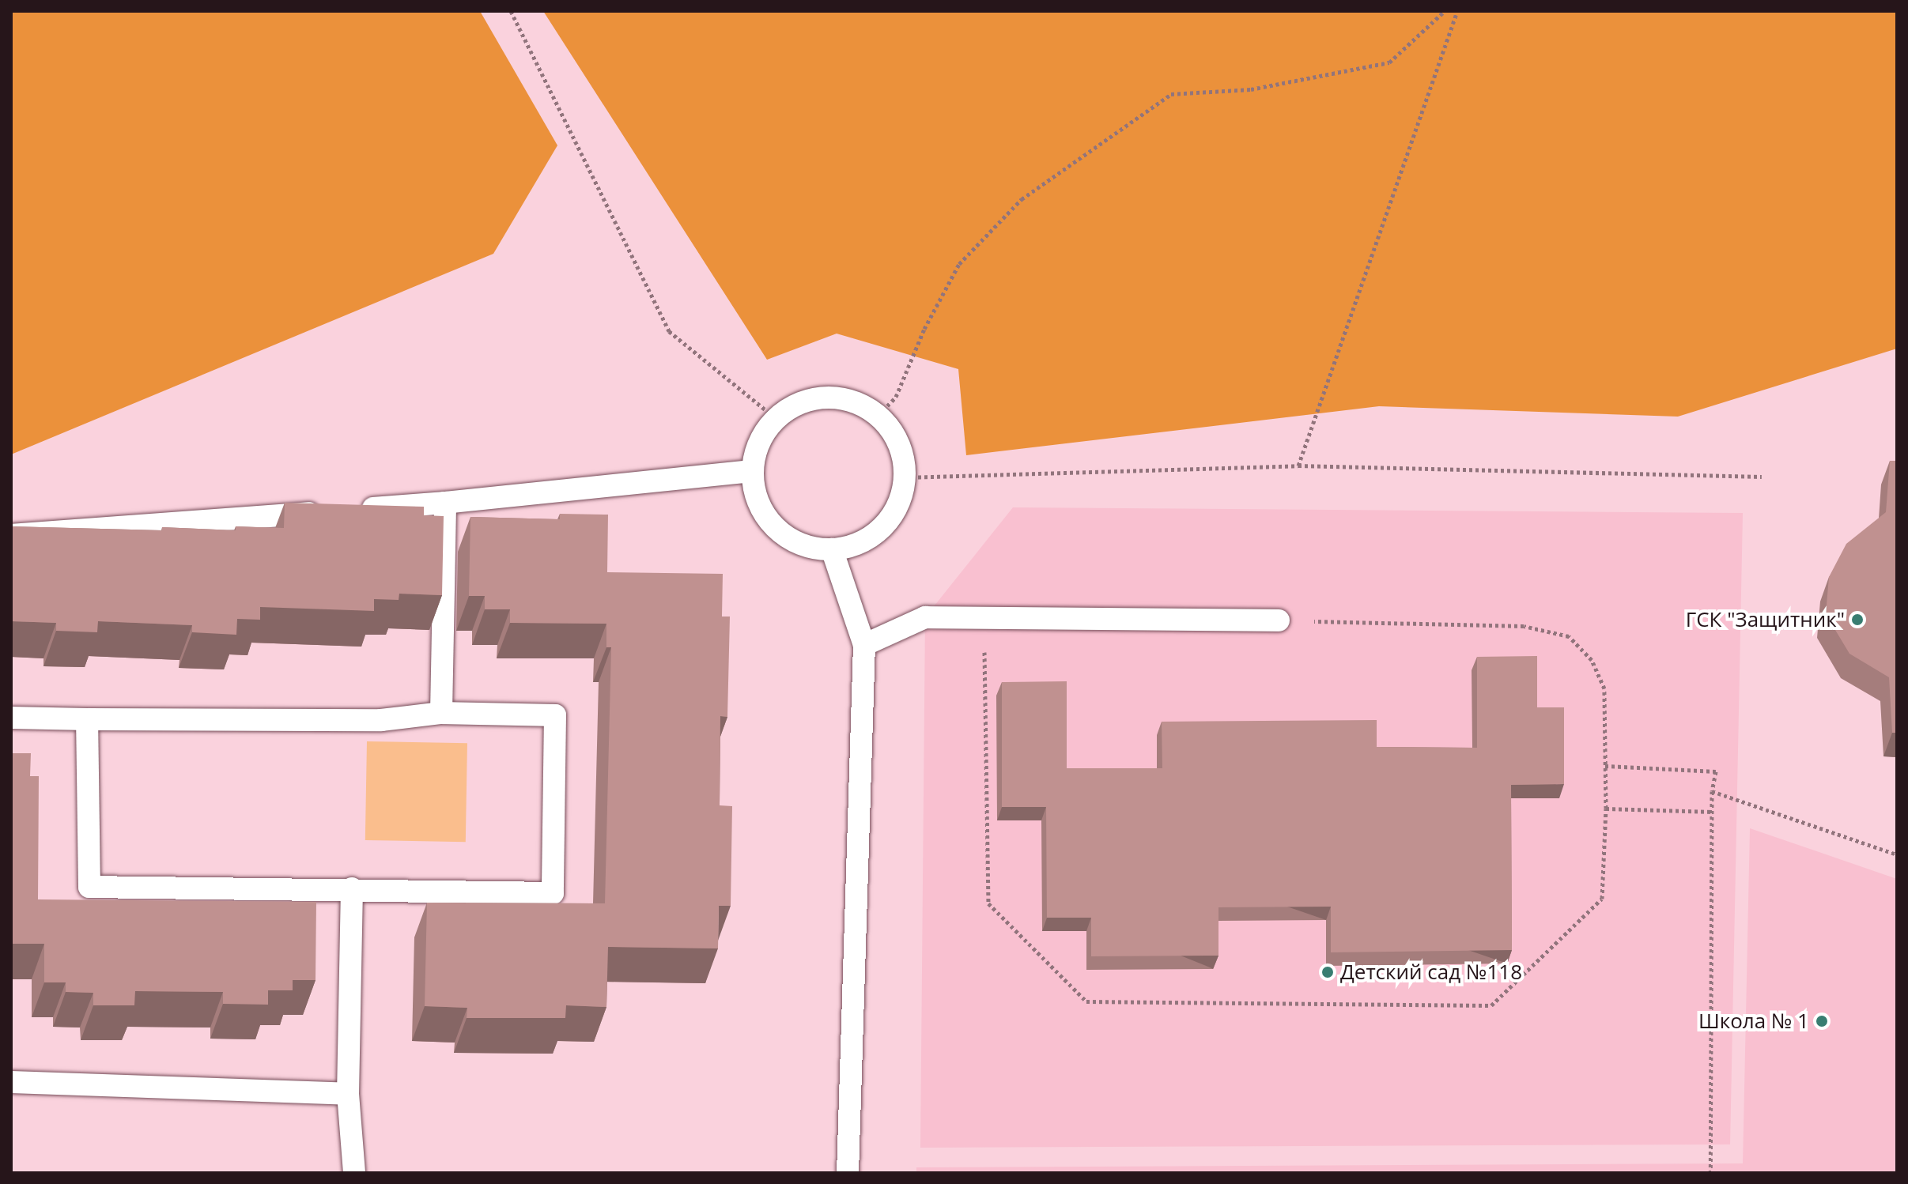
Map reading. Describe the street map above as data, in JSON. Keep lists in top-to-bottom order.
{
  "places": ["ГСК \"Защитник\"", "Детский сад №118", "Школа № 1"]
}
